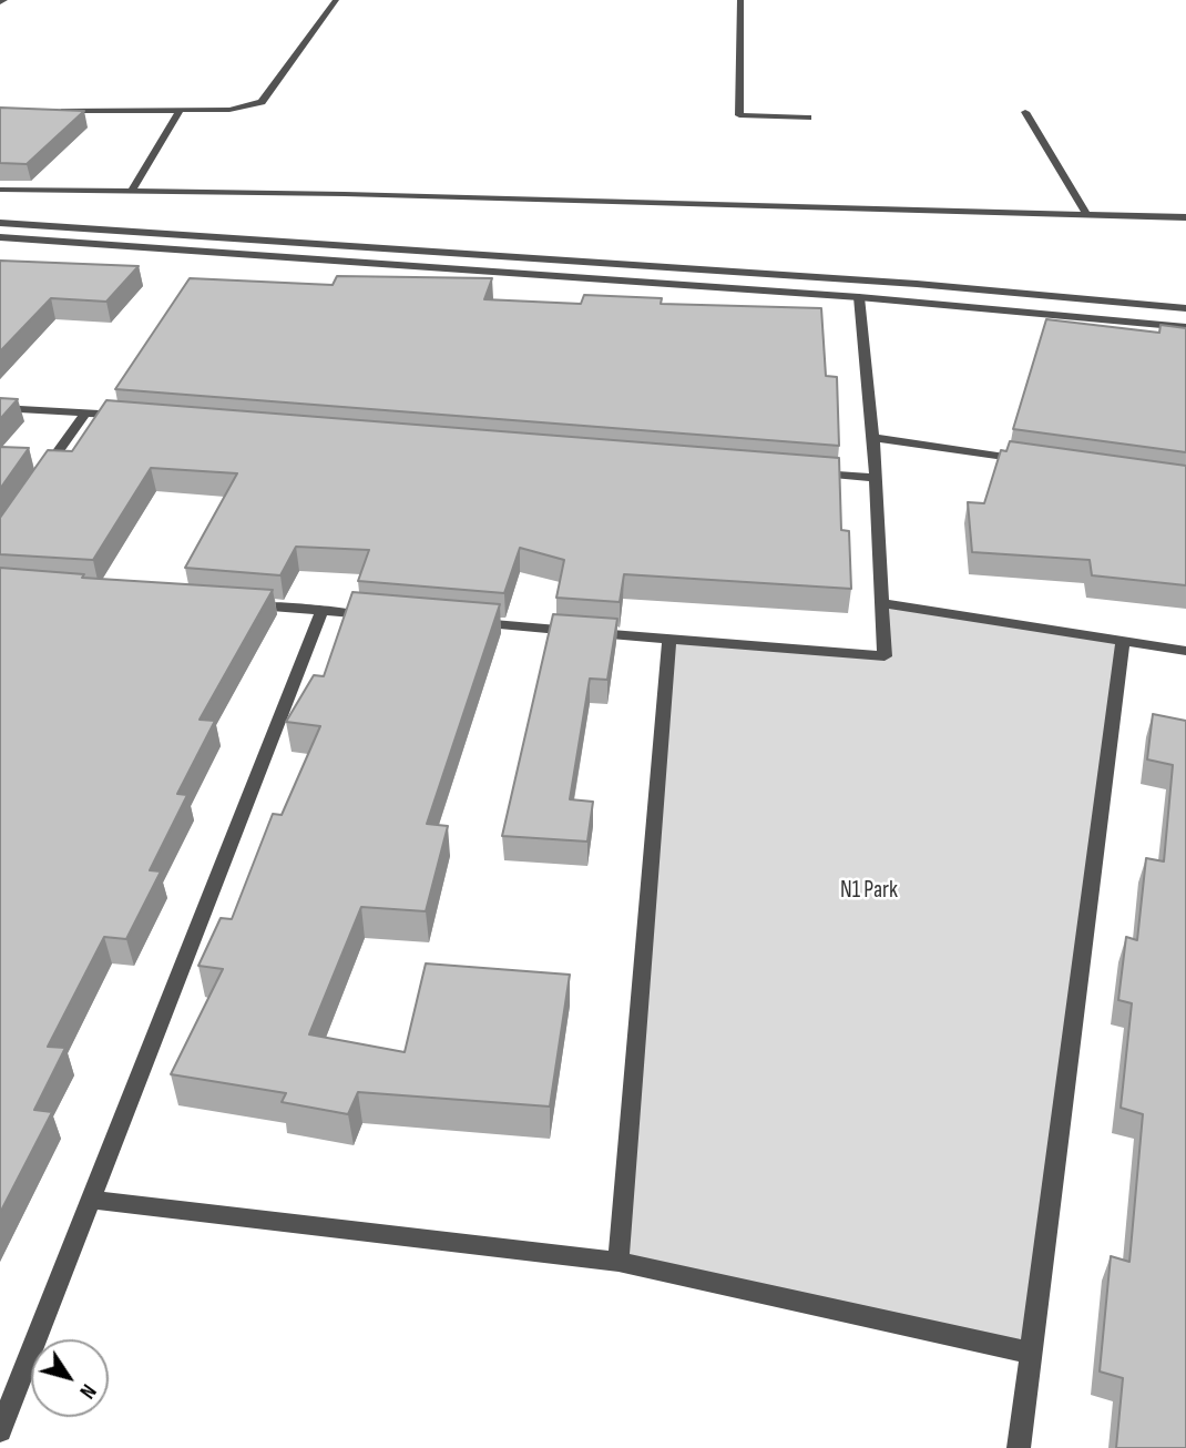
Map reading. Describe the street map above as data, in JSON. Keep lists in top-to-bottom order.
{
  "parks": ["N1 Park"],
  "north": "bottom right"
}
